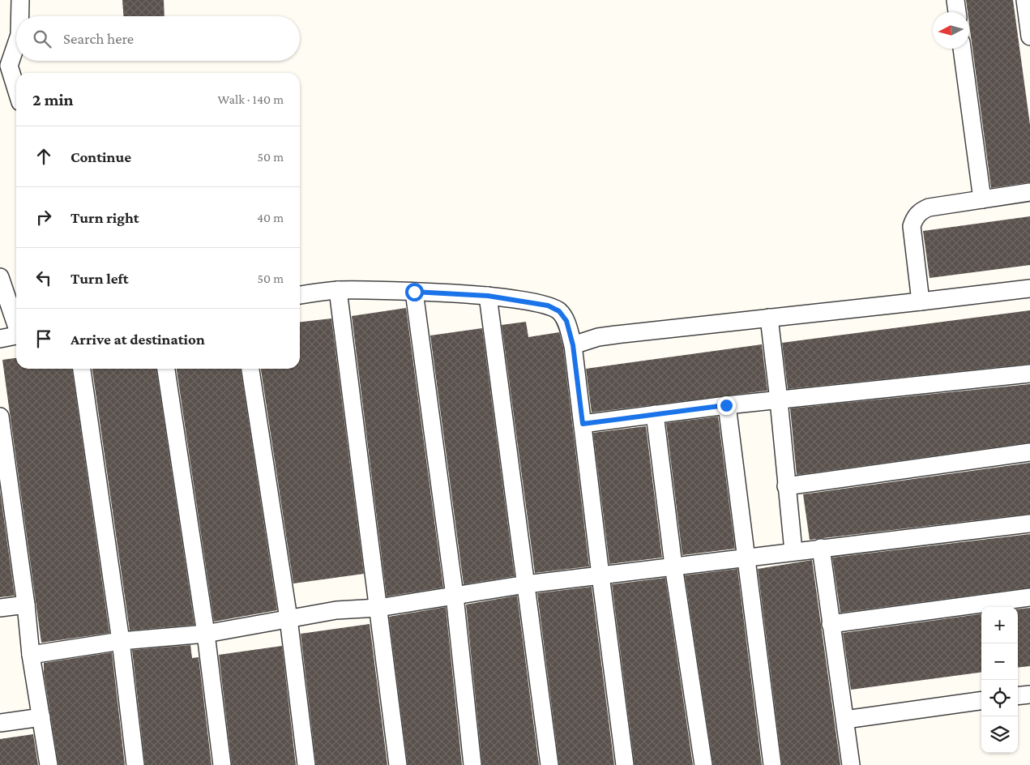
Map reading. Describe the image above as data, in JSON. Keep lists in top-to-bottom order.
{
  "north": "left",
  "page": {
    "search": "Search here",
    "heading": ["2 min", "Walk · 140 m"],
    "list": [
      ["Continue", "50 m"],
      ["Turn right", "40 m"],
      ["Turn left", "50 m"],
      "Arrive at destination"
    ],
    "map_buttons": ["+", "−"]
  }
}
